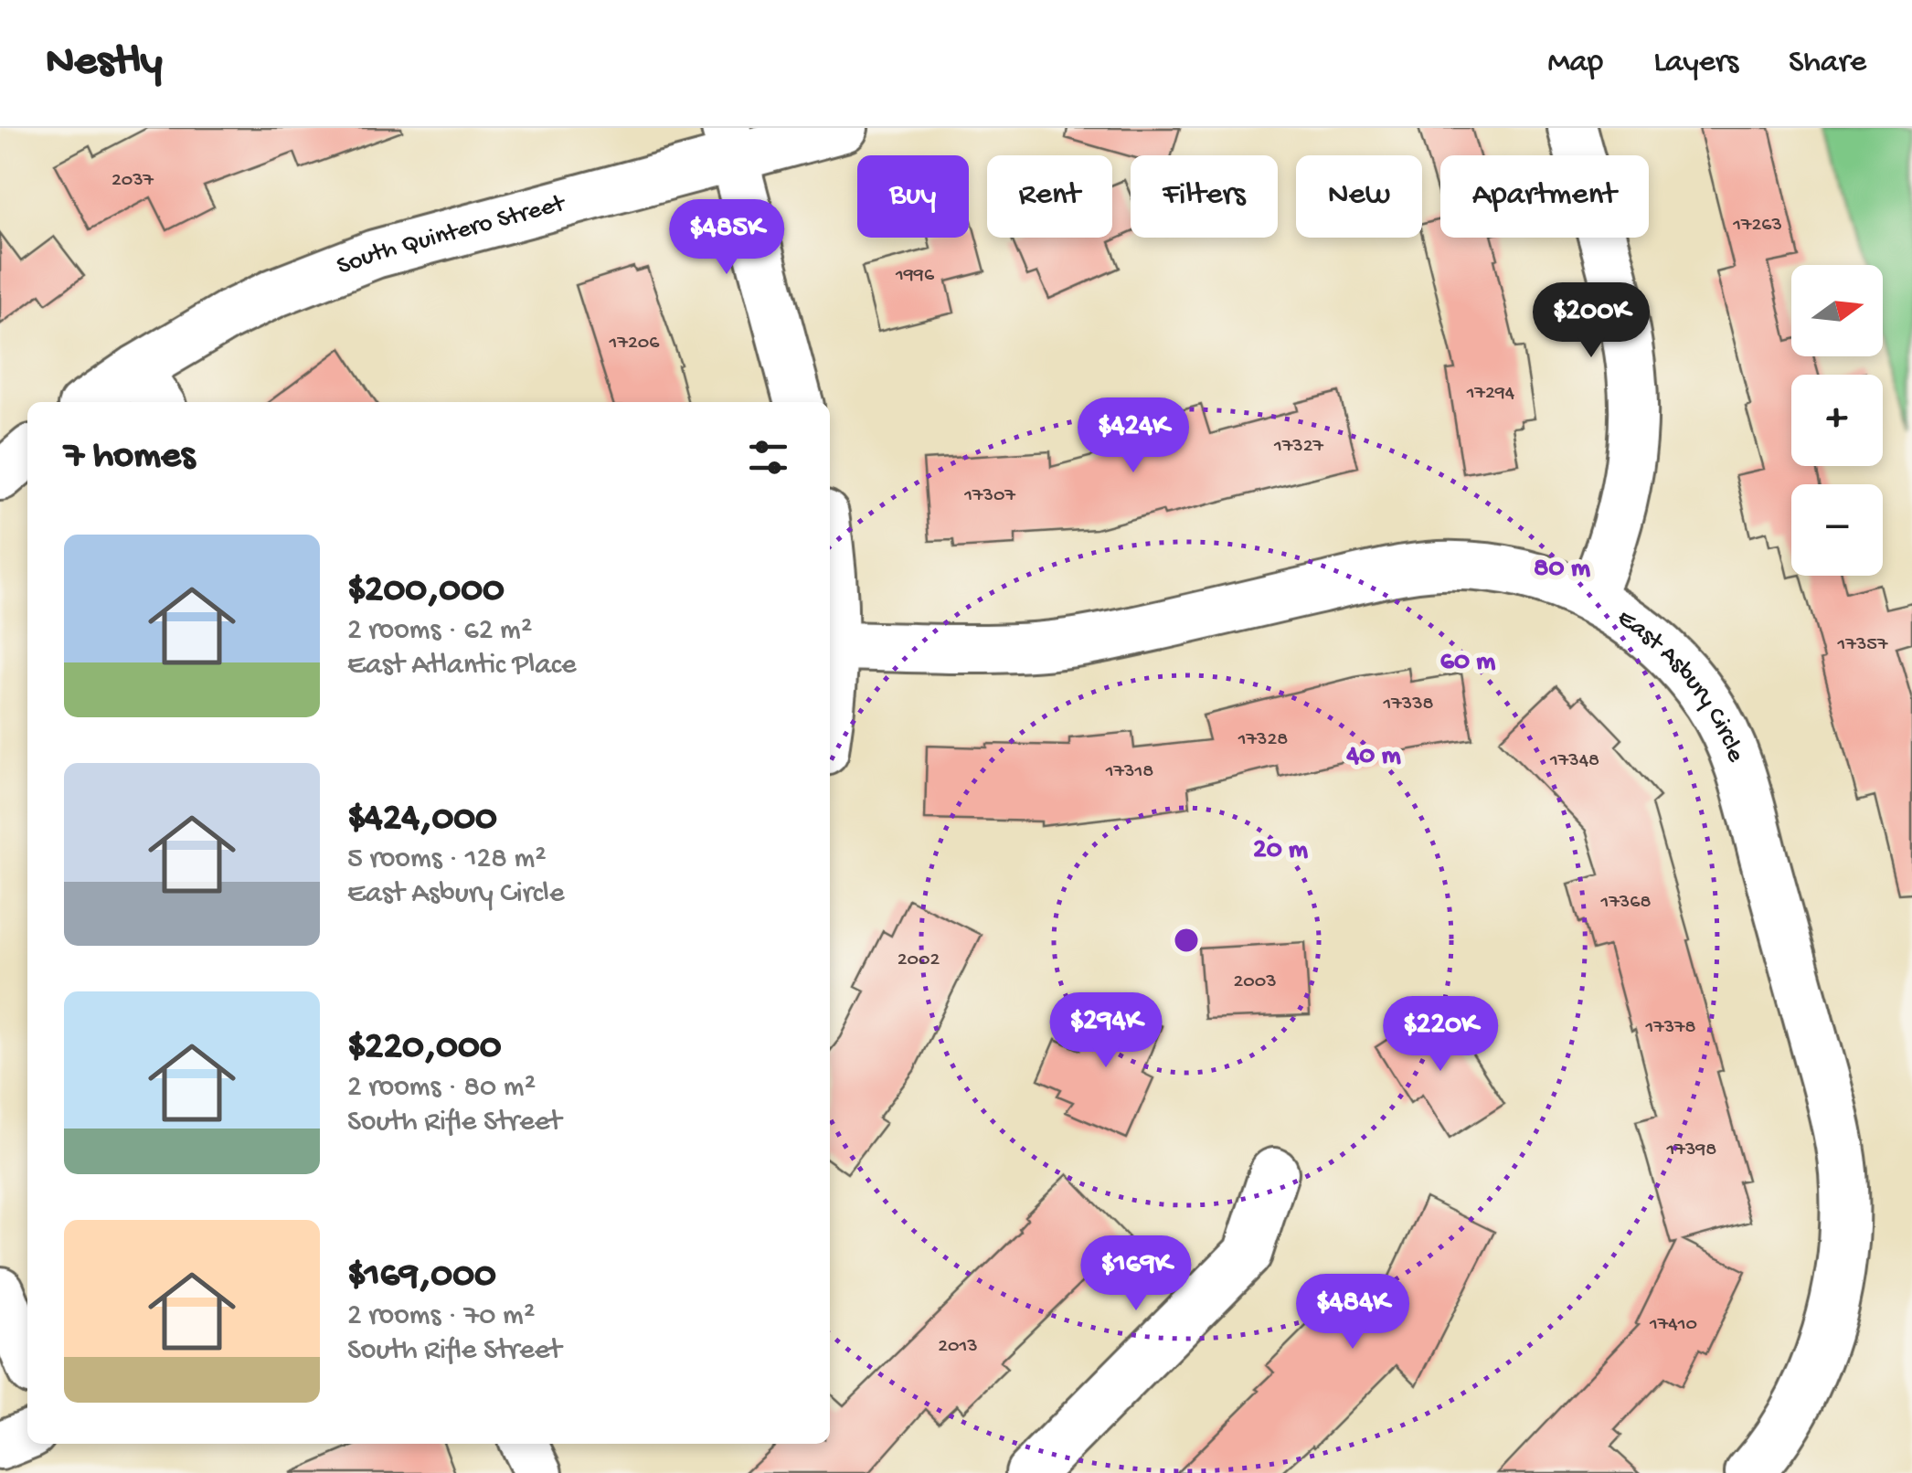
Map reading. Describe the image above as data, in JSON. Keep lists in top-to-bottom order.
{
  "streets": {
    "street": ["South Quintero Street", "East Asbury Circle"]
  },
  "house_numbers": [
    "2037",
    "17263",
    "1996",
    "17206",
    "17294",
    "17327",
    "17307",
    "17357",
    "17338",
    "17328",
    "17348",
    "17318",
    "17368",
    "2002",
    "2003",
    "17378",
    "17398",
    "17410",
    "2013"
  ],
  "north": "right",
  "page": {
    "header": "Nestly",
    "nav": ["Map", "Layers", "Share"],
    "chip": [
      "Buy",
      "Rent",
      "Filters",
      "New",
      "Apartment"
    ],
    "price": [
      "$485K",
      "$200K",
      "$424K",
      "$294K",
      "$220K",
      "$169K",
      "$484K"
    ],
    "map_buttons": ["+", "−"],
    "heading": "7 homes",
    "list": [
      {
        "name": "$200,000",
        "note": "2 rooms · 62 m² · East Atlantic Place"
      },
      {
        "name": "$424,000",
        "note": "5 rooms · 128 m² · East Asbury Circle"
      },
      {
        "name": "$220,000",
        "note": "2 rooms · 80 m² · South Rifle Street"
      },
      {
        "name": "$169,000",
        "note": "2 rooms · 70 m² · South Rifle Street"
      }
    ]
  },
  "rings": [
    "80 m",
    "60 m",
    "40 m",
    "20 m"
  ]
}
